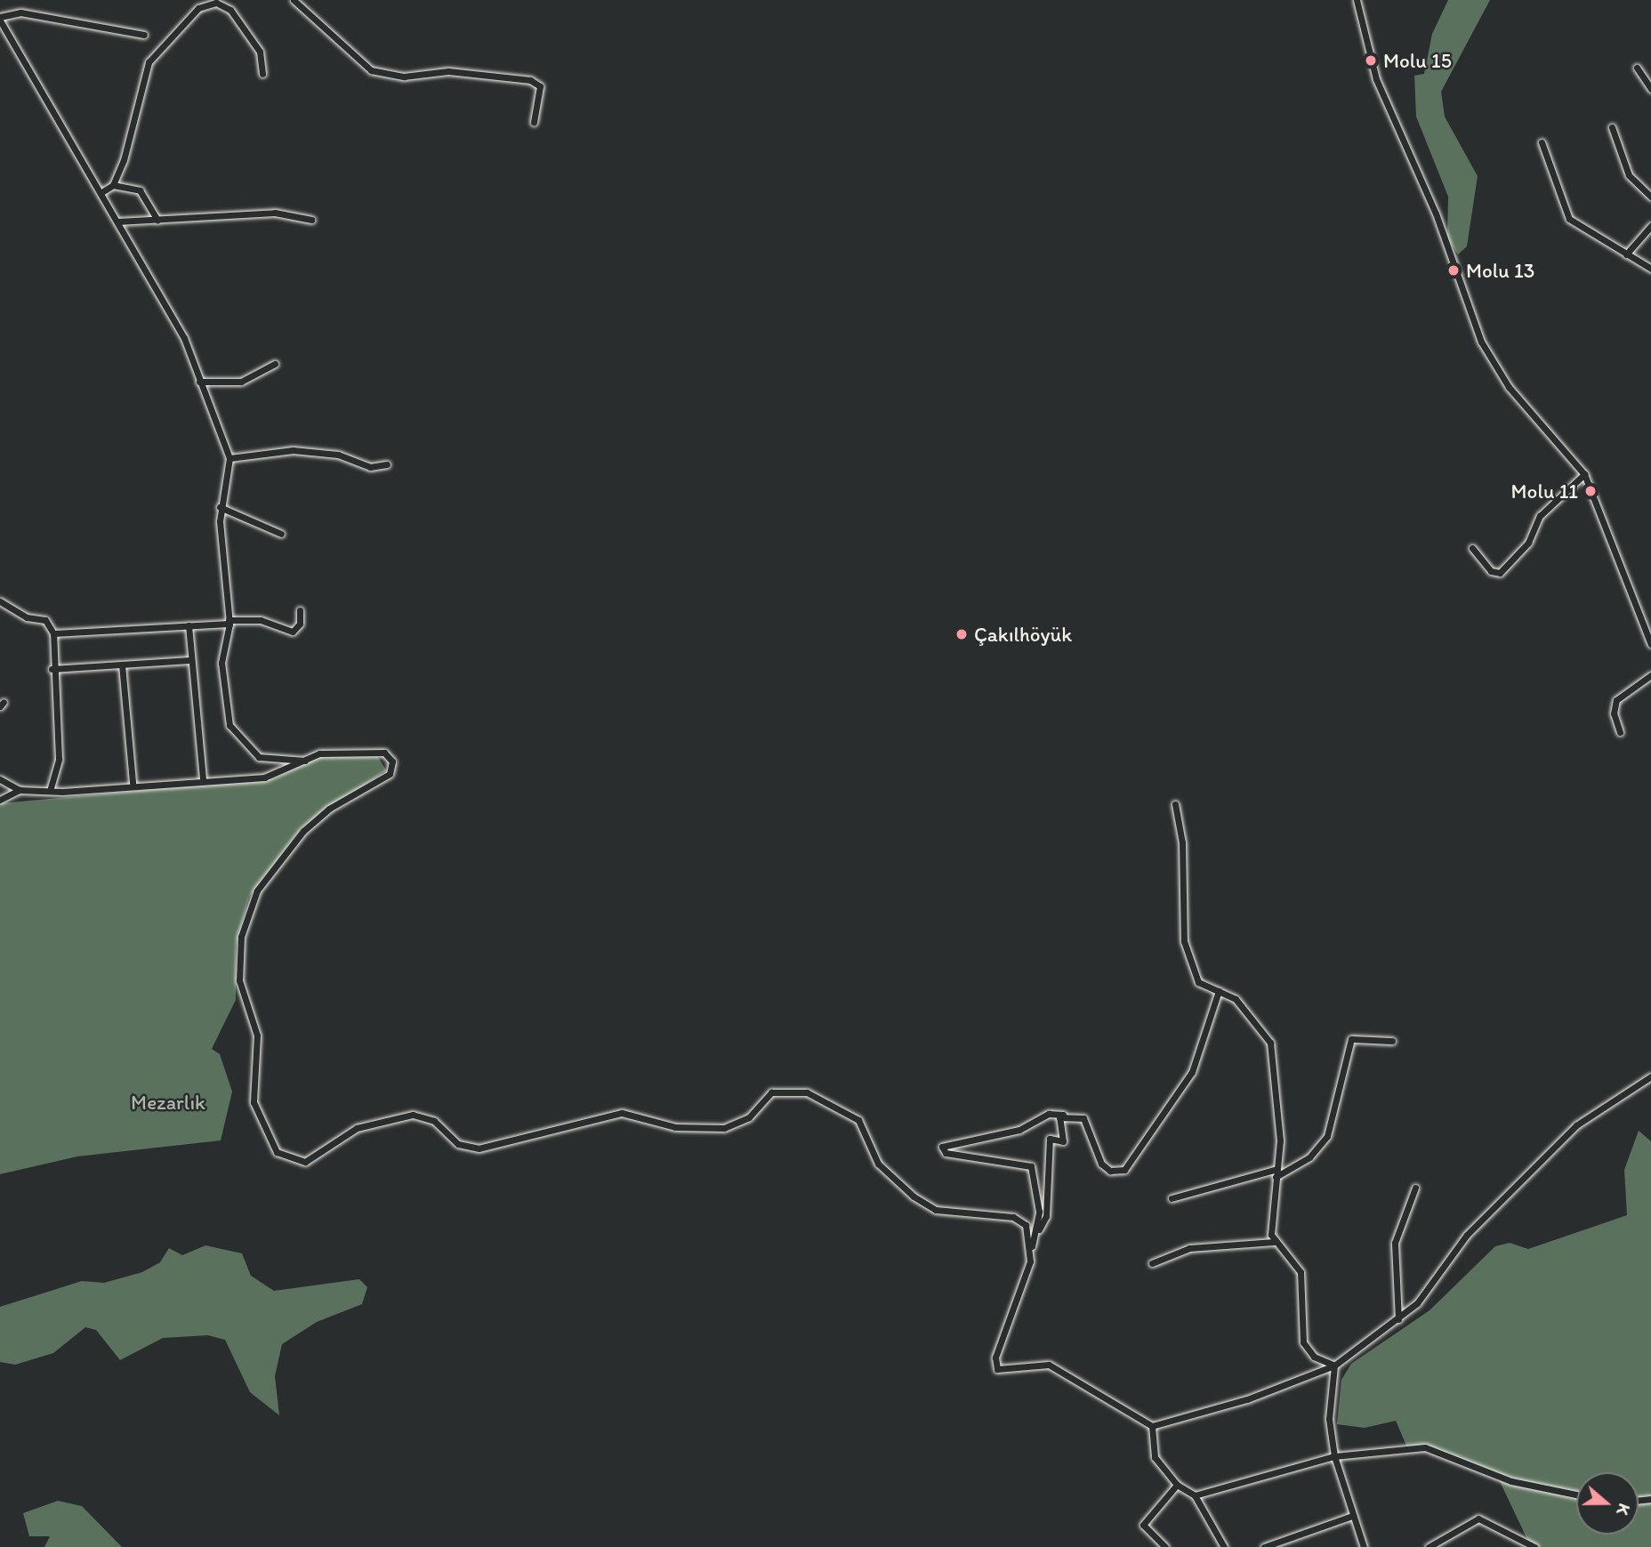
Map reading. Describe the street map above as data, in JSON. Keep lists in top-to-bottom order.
{
  "parks": ["Mezarlık"],
  "places": [
    "Molu 15",
    "Molu 13",
    "Molu 11",
    "Çakılhöyük"
  ],
  "north": "right"
}
